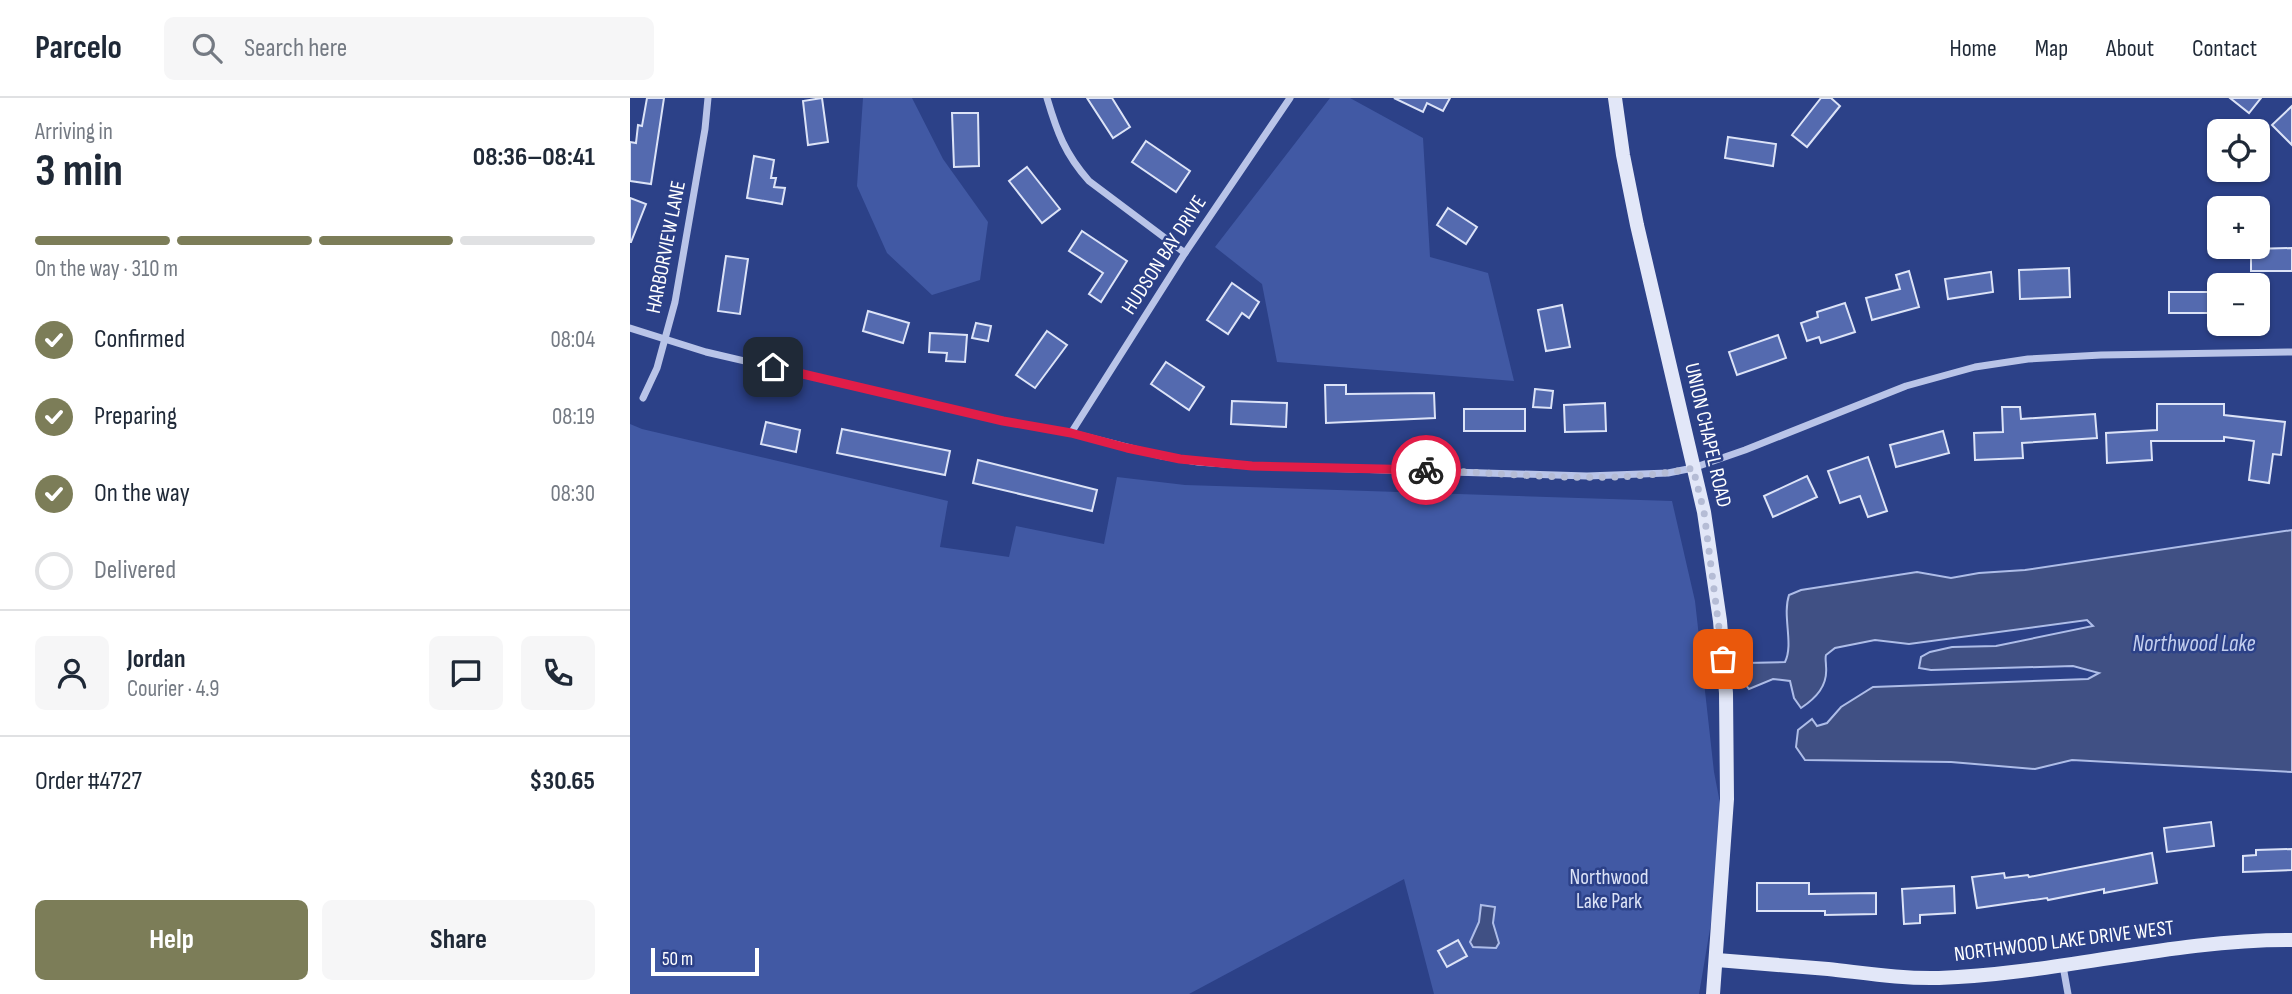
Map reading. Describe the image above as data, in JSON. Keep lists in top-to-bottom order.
{
  "streets": {
    "street": [
      "HARBORVIEW LANE",
      "HUDSON BAY DRIVE",
      "UNION CHAPEL ROAD",
      "NORTHWOOD LAKE DRIVE WEST"
    ]
  },
  "crossings": [
    ["UNION CHAPEL ROAD", "NORTHWOOD LAKE DRIVE WEST"]
  ],
  "water": ["Northwood Lake"],
  "parks": ["Northwood Lake Park"],
  "scale_bar": "50 m",
  "page": {
    "header": "Parcelo",
    "search": "Search here",
    "nav": [
      "Home",
      "Map",
      "About",
      "Contact"
    ],
    "heading": ["3 min", "Arriving in", "08:36–08:41"],
    "panel": [
      "Jordan",
      "Courier · 4.9",
      "Order #4727",
      "$30.65"
    ],
    "map_buttons": ["+", "−"],
    "bar": "On the way · 310 m",
    "list": [
      ["Confirmed", "08:04"],
      ["Preparing", "08:19"],
      ["On the way", "08:30"],
      "Delivered"
    ],
    "buttons": ["Help", "Share"],
    "scale": "50 m"
  }
}
